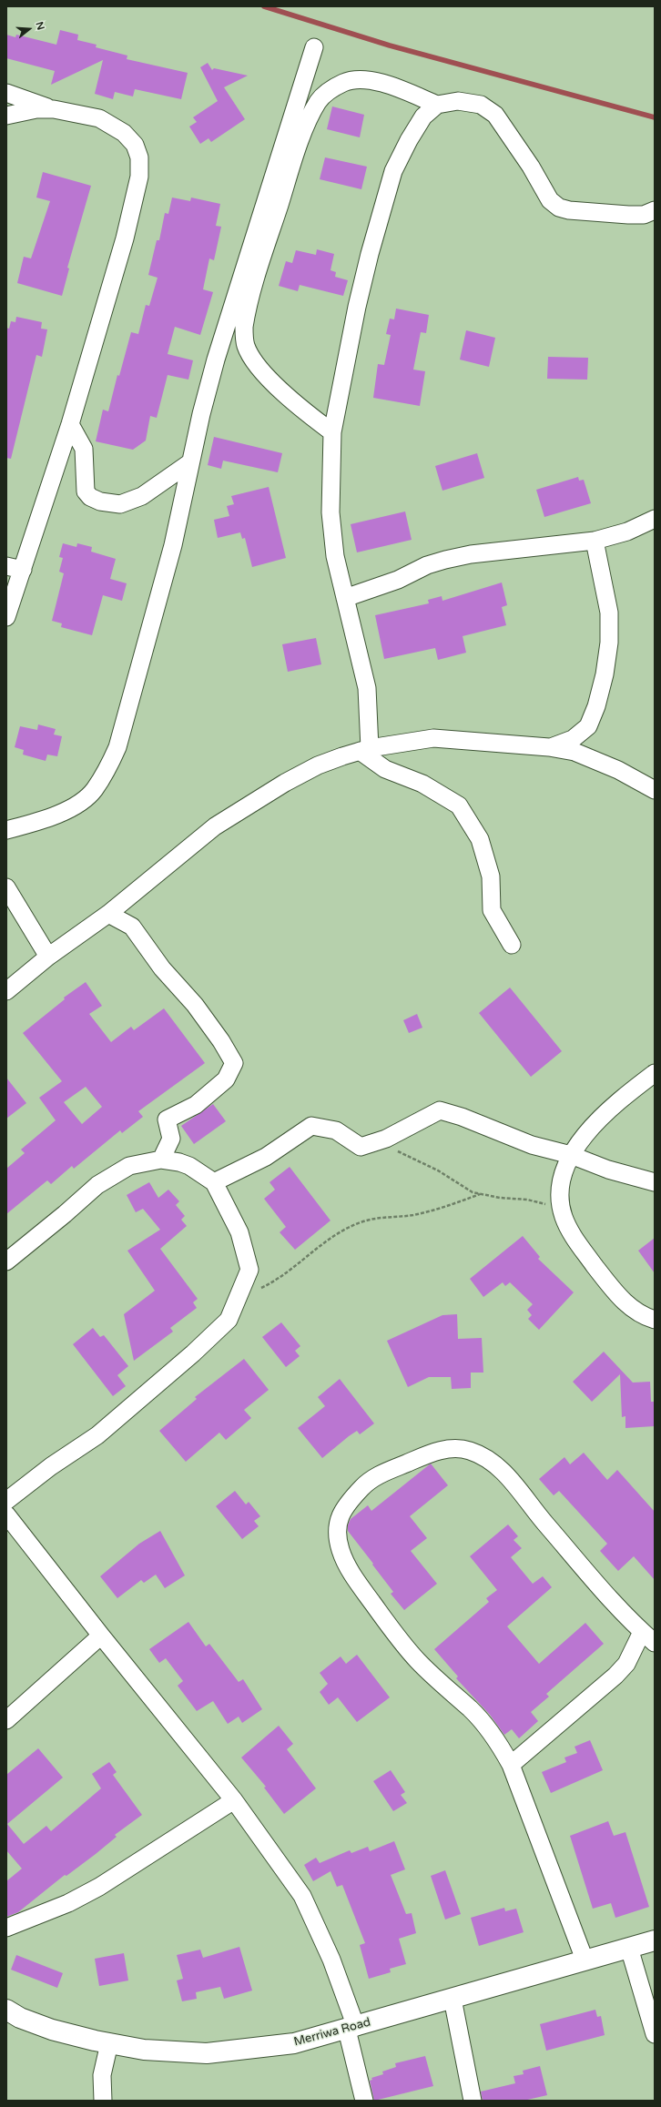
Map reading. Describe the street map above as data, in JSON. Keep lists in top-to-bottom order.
{
  "streets": {
    "street": ["Merriwa Road"]
  },
  "north": "right"
}
